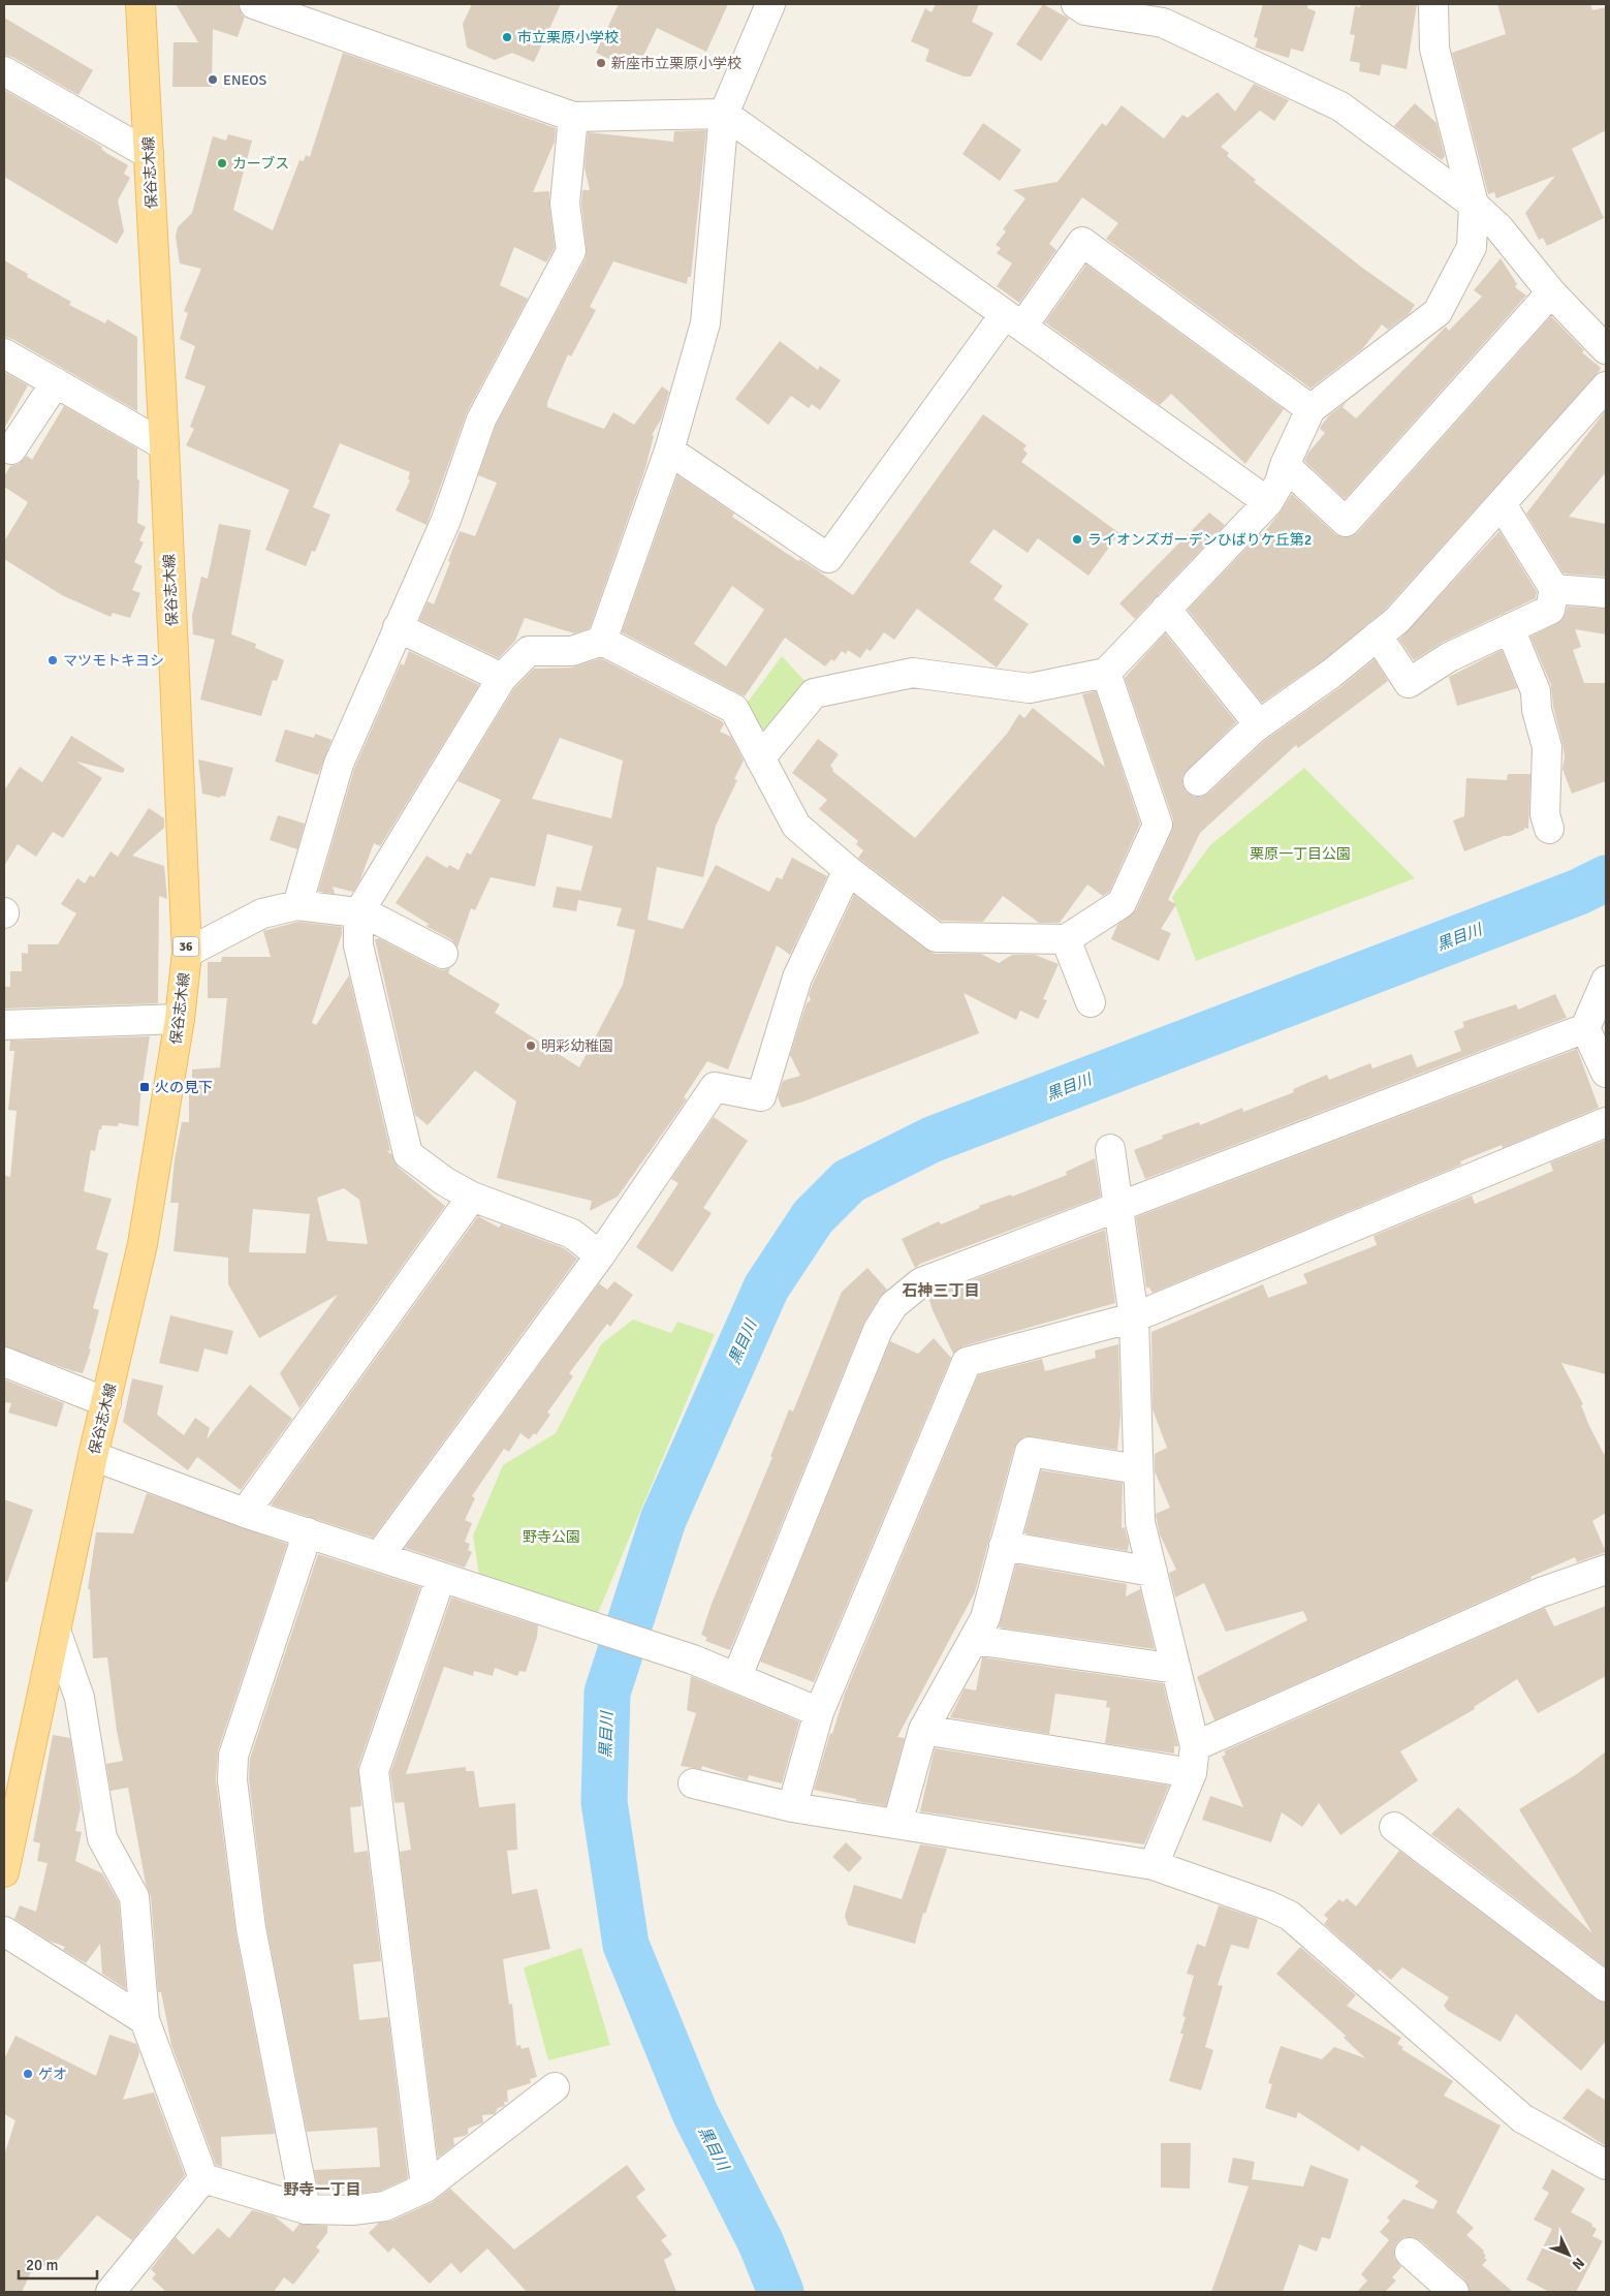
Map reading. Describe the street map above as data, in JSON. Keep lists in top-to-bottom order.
{
  "streets": {
    "main road": ["保谷志木線", "36"]
  },
  "districts": ["石神三丁目", "野寺一丁目"],
  "water": ["黒目川"],
  "parks": ["栗原一丁目公園", "野寺公園"],
  "places": {
    "other": [
      "市立栗原小学校",
      "新座市立栗原小学校",
      "ENEOS",
      "カーブス",
      "ライオンズガーデンひばりケ丘第2",
      "マツモトキヨシ",
      "明彩幼稚園",
      "ゲオ"
    ],
    "transit": ["火の見下"]
  },
  "scale_bar": "20 m",
  "north": "bottom right"
}
